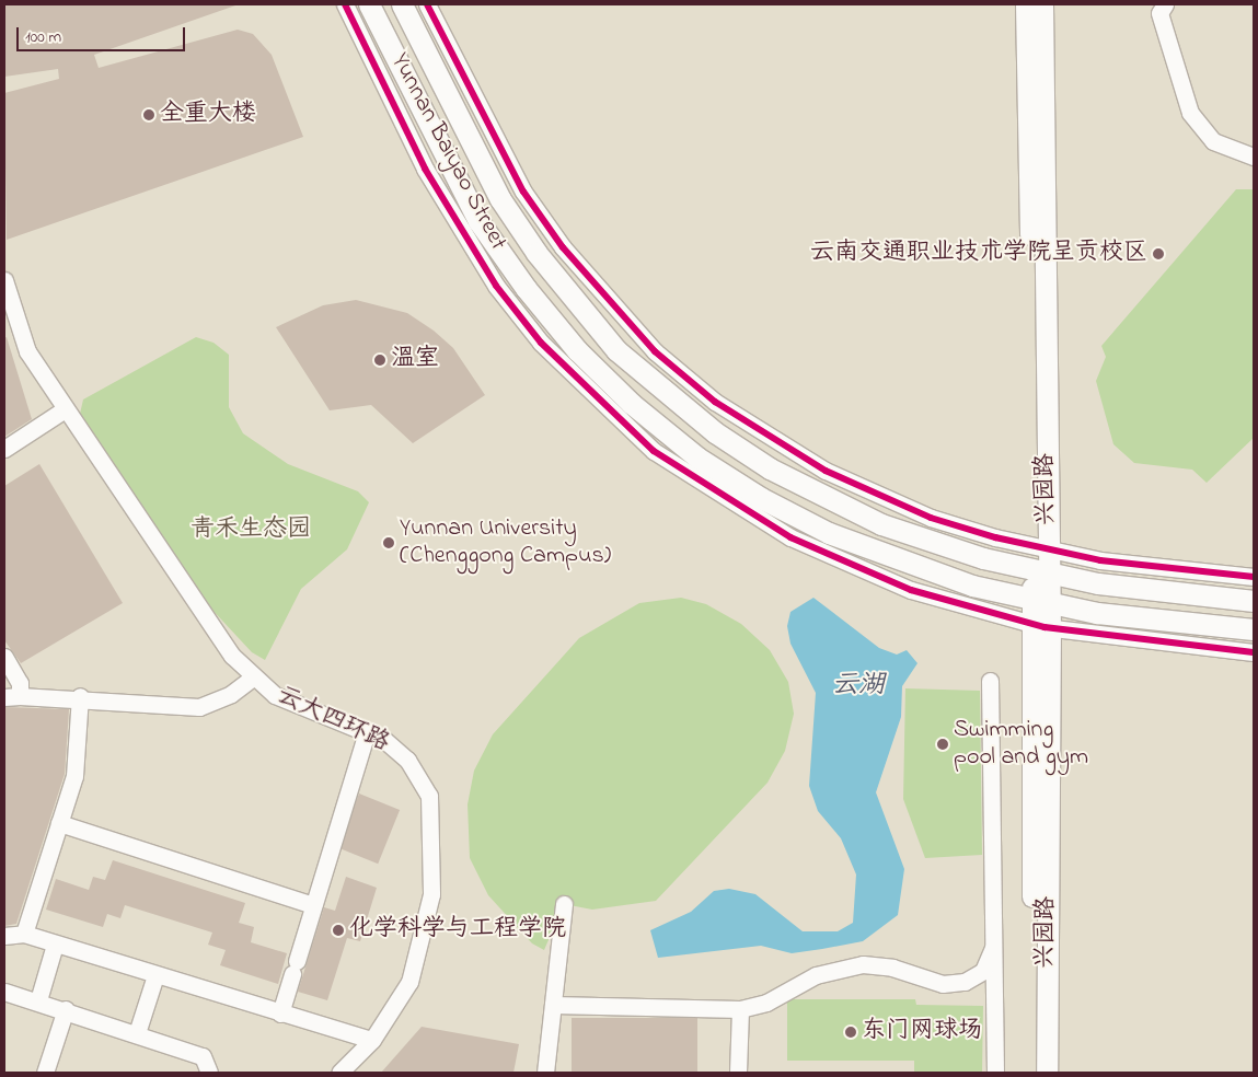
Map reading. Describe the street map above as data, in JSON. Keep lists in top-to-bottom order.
{
  "streets": {
    "main road": ["Yunnan Baiyao Street", "兴园路"],
    "street": ["云大四环路"]
  },
  "crossings": [
    ["Yunnan Baiyao Street", "兴园路"]
  ],
  "water": ["云湖"],
  "parks": ["青禾生态园"],
  "places": [
    "全重大楼",
    "云南交通职业技术学院呈贡校区",
    "温室",
    "Yunnan University (Chenggong Campus)",
    "Swimming pool and gym",
    "化学科学与工程学院",
    "东门网球场"
  ],
  "scale_bar": "100 m"
}
